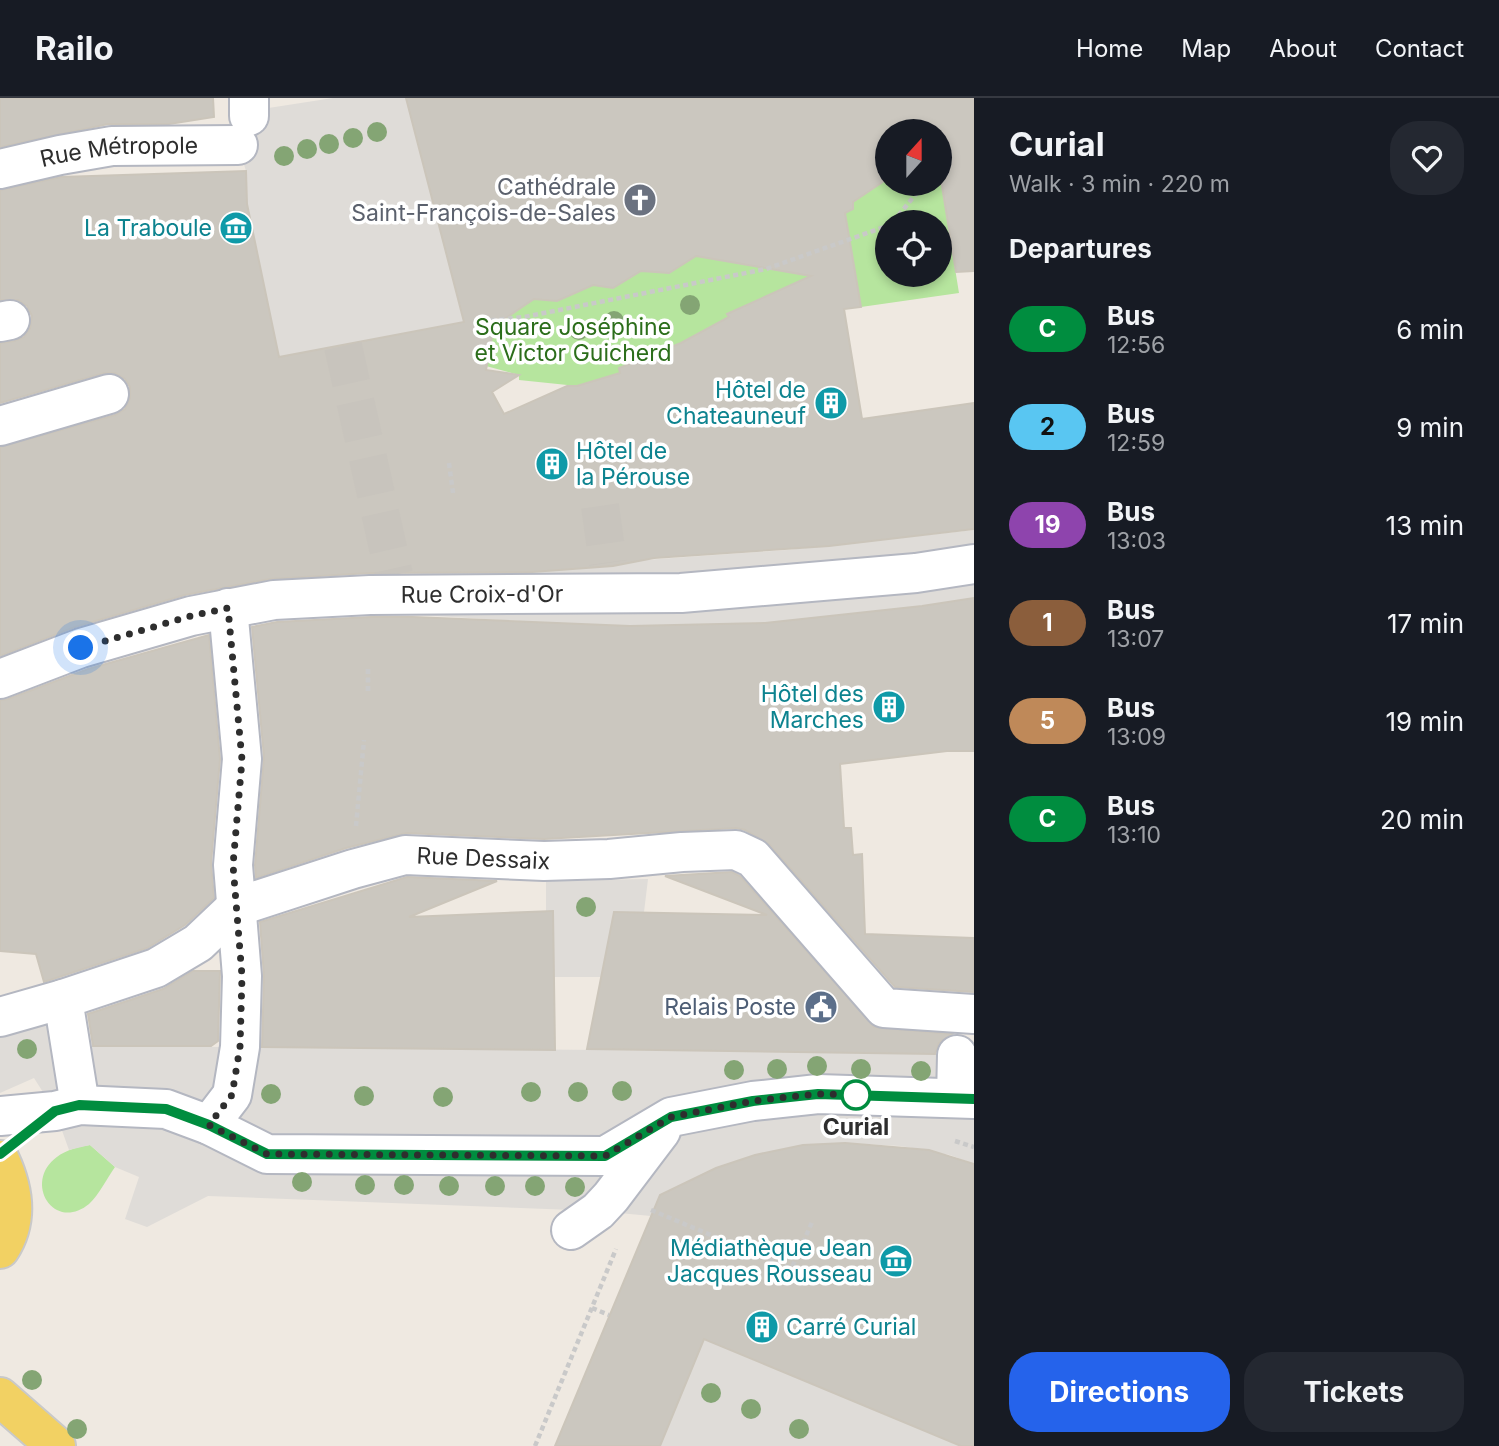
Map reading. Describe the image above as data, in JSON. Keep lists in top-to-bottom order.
{
  "streets": {
    "street": ["Rue Métropole", "Rue Croix-d'Or", "Rue Dessaix"]
  },
  "parks": ["Square Joséphine et Victor Guicherd"],
  "places": {
    "church": ["Cathédrale Saint-François-de-Sales"],
    "museum": ["La Traboule", "Médiathèque Jean Jacques Rousseau"],
    "building": [
      "Hôtel de Chateauneuf",
      "Hôtel de la Pérouse",
      "Hôtel des Marches",
      "Carré Curial"
    ],
    "public building": ["Relais Poste"],
    "other": ["Curial"]
  },
  "lines": ["bus line C"],
  "north": "top",
  "page": {
    "header": "Railo",
    "nav": [
      "Home",
      "Map",
      "About",
      "Contact"
    ],
    "heading": [
      ["Curial", "Walk · 3 min · 220 m"],
      "Departures"
    ],
    "list": [
      {
        "mark": "C",
        "name": "Bus",
        "note": "12:56",
        "value": "6 min"
      },
      {
        "mark": "2",
        "name": "Bus",
        "note": "12:59",
        "value": "9 min"
      },
      {
        "mark": "19",
        "name": "Bus",
        "note": "13:03",
        "value": "13 min"
      },
      {
        "mark": "1",
        "name": "Bus",
        "note": "13:07",
        "value": "17 min"
      },
      {
        "mark": "5",
        "name": "Bus",
        "note": "13:09",
        "value": "19 min"
      },
      {
        "mark": "C",
        "name": "Bus",
        "note": "13:10",
        "value": "20 min"
      }
    ],
    "buttons": ["Directions", "Tickets"]
  }
}
